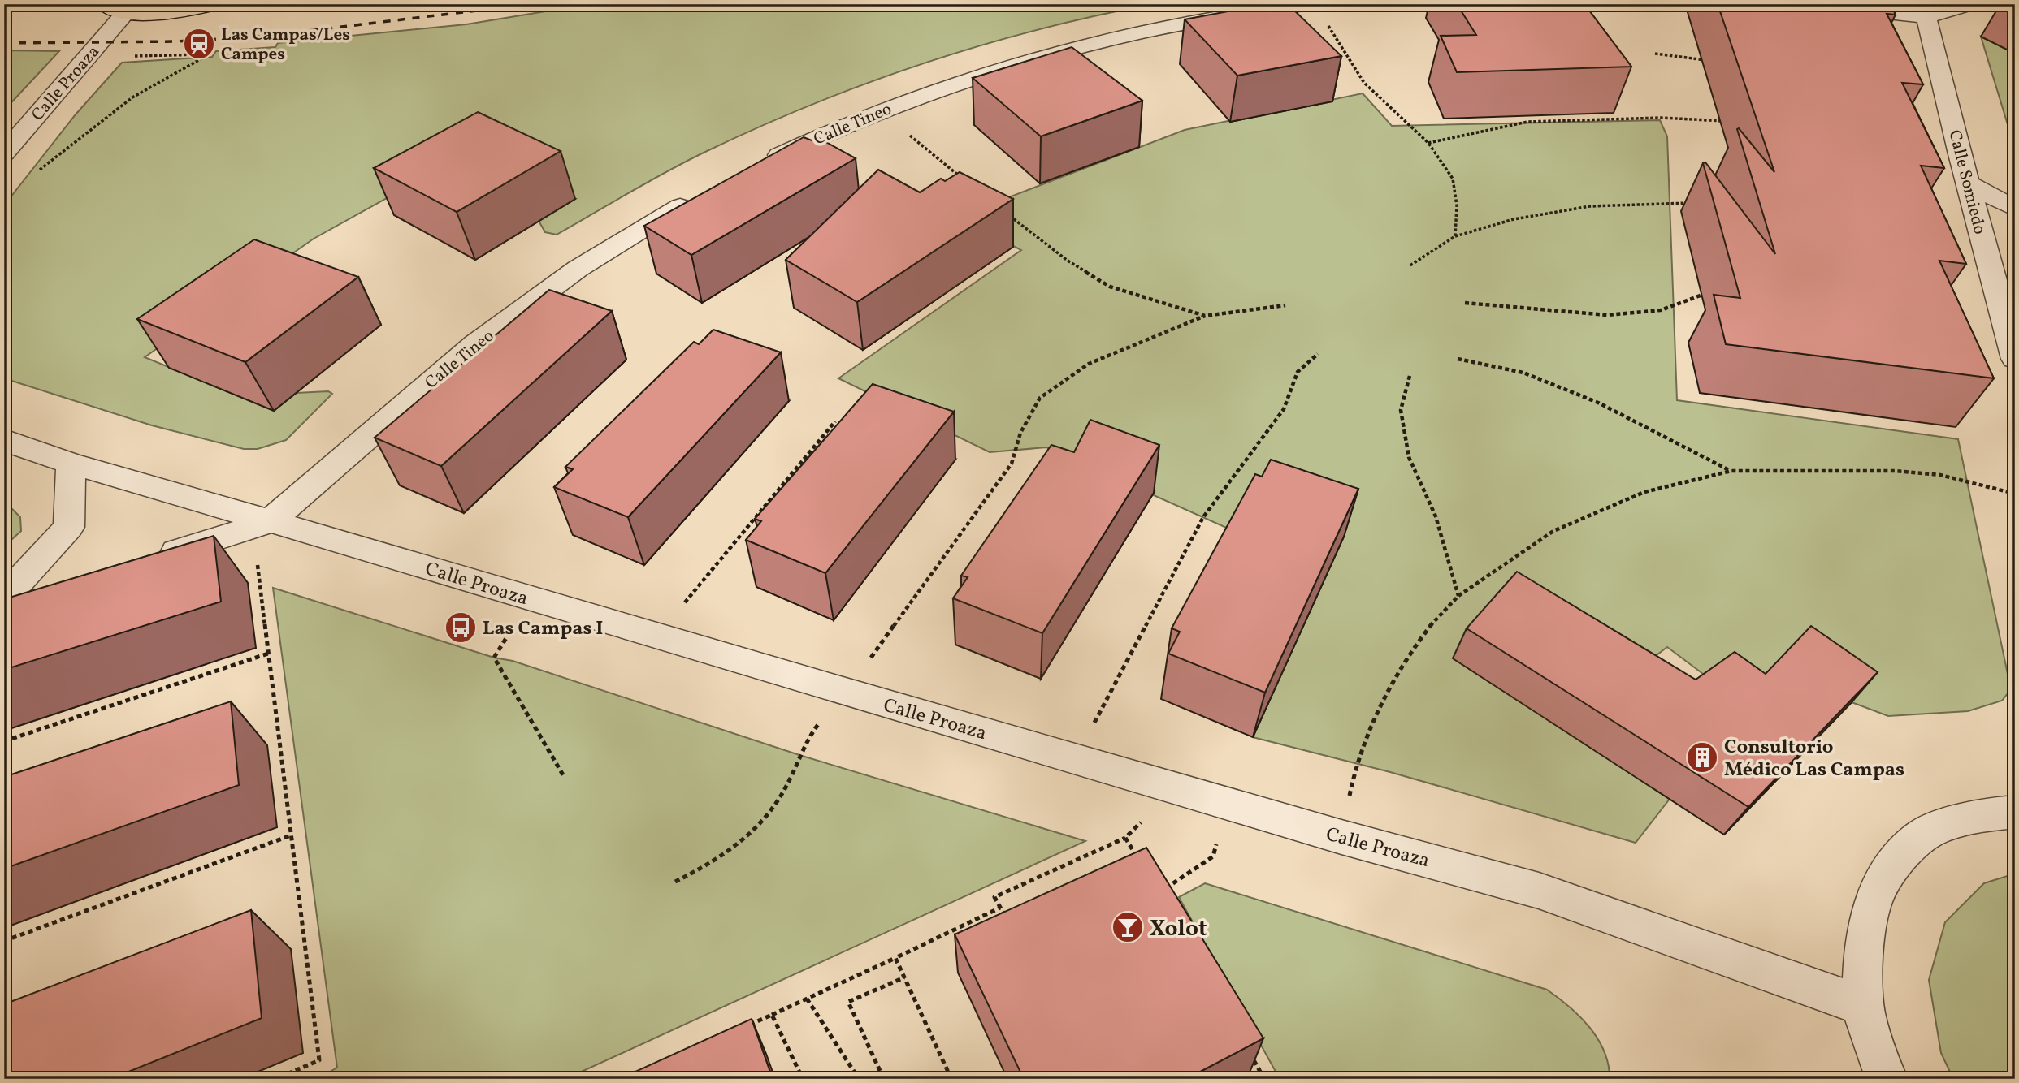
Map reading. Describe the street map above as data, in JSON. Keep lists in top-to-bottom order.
{
  "streets": {
    "street": ["Calle Proaza", "Calle Tineo", "Calle Somiedo"]
  },
  "crossings": [
    ["Calle Proaza", "Calle Tineo"]
  ],
  "places": {
    "station": ["Las Campas/Les Campes"],
    "bus stop": ["Las Campas I"],
    "building": ["Consultorio Médico Las Campas"],
    "bar": ["Xolot"]
  }
}
